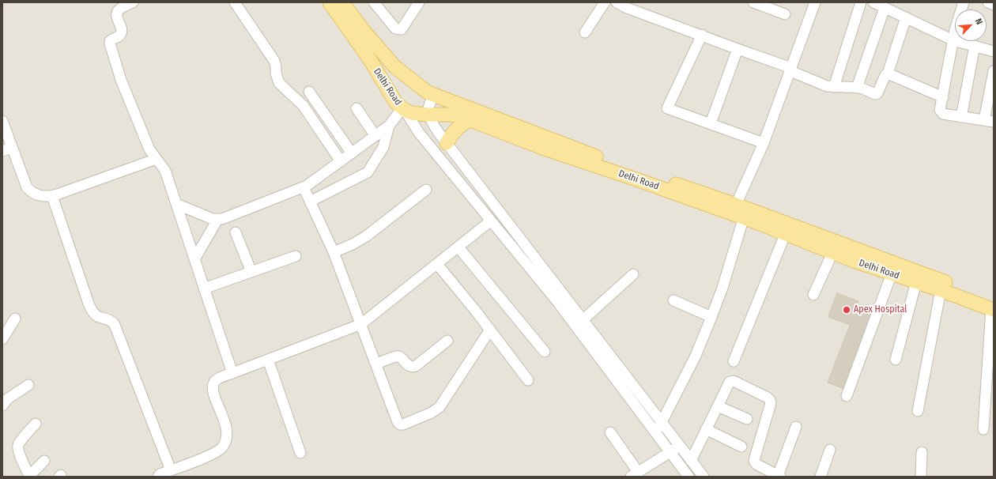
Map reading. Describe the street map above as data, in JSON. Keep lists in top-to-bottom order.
{
  "streets": {
    "main road": ["Delhi Road"]
  },
  "places": ["Apex Hospital"],
  "north": "top right"
}
